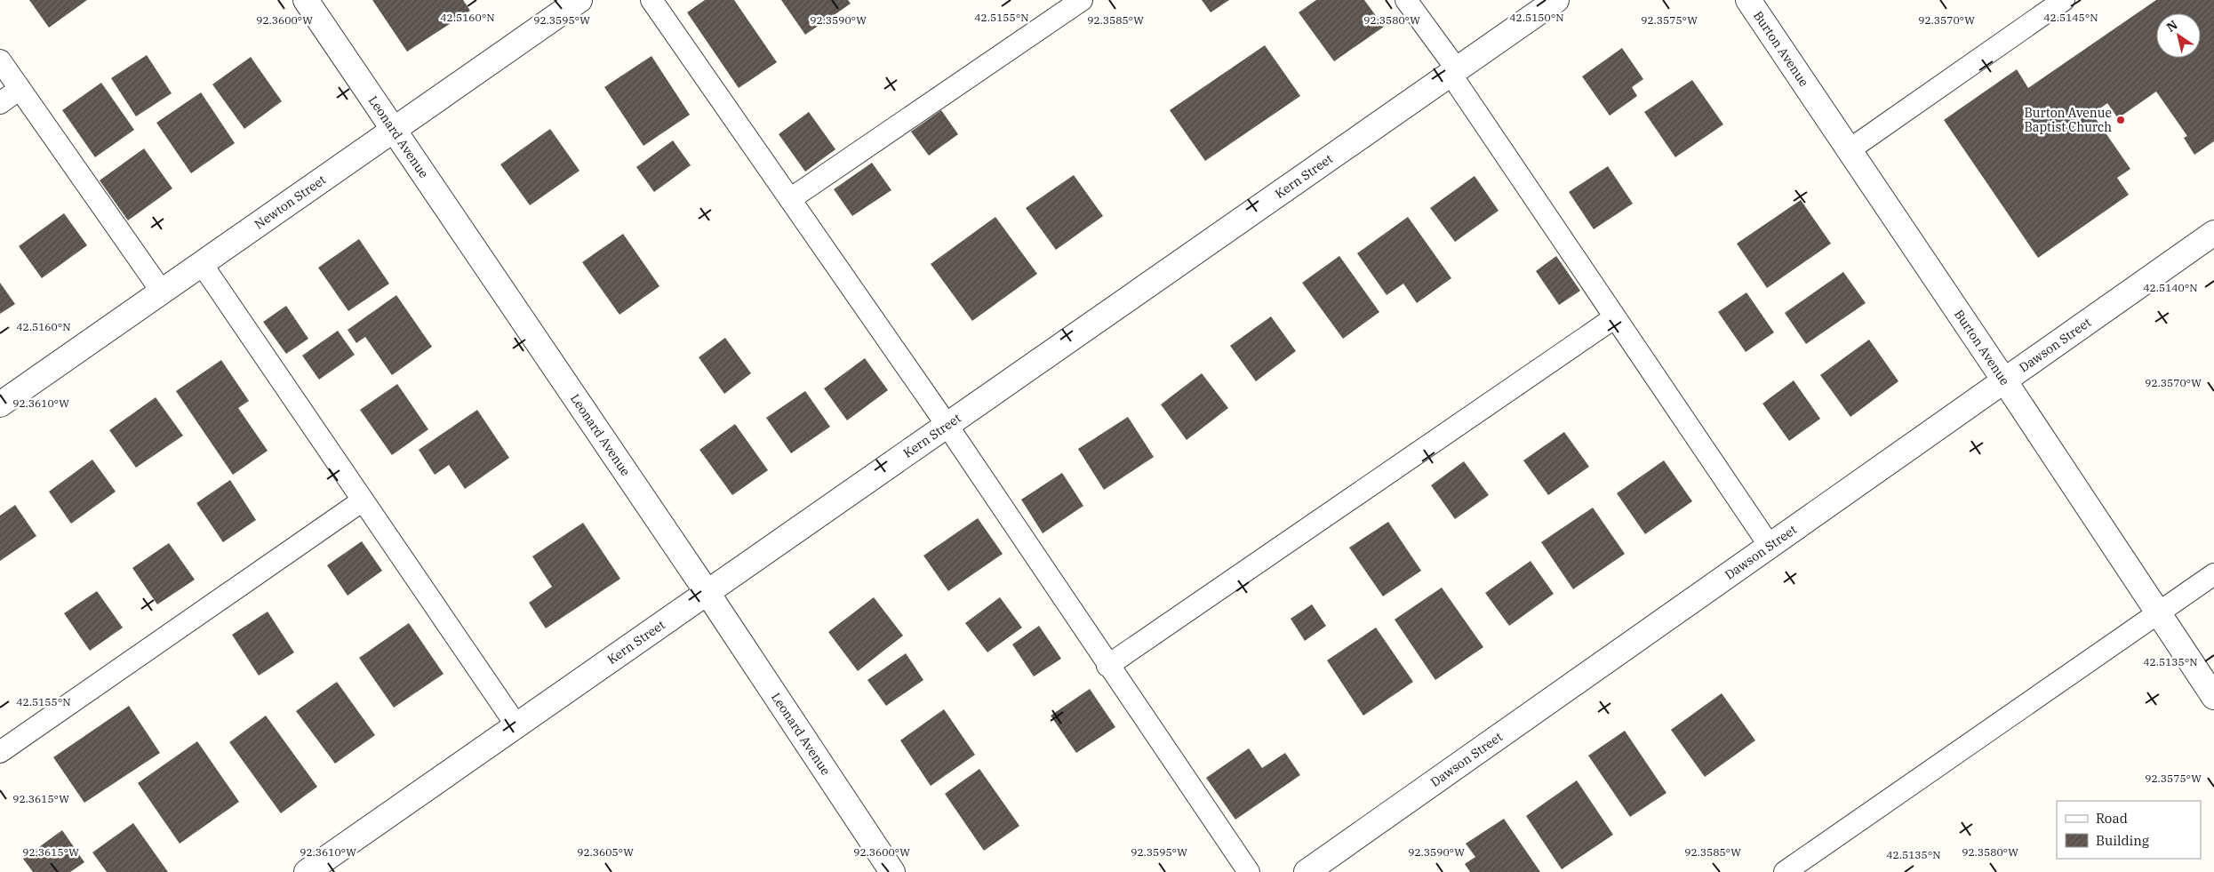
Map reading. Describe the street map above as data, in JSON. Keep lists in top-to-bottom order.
{
  "streets": {
    "street": [
      "Burton Avenue",
      "Leonard Avenue",
      "Kern Street",
      "Newton Street",
      "Dawson Street"
    ]
  },
  "crossings": [
    ["Burton Avenue", "Dawson Street"],
    ["Leonard Avenue", "Kern Street"],
    ["Leonard Avenue", "Newton Street"]
  ],
  "places": ["Burton Avenue Baptist Church"],
  "legend": ["Road", "Building"],
  "north": "top left",
  "coordinates": [
    "42.5160°N",
    "42.5150°N",
    "42.5155°N",
    "42.5145°N",
    "92.3575°W",
    "92.3570°W",
    "92.3600°W",
    "92.3595°W",
    "92.3590°W",
    "92.3585°W",
    "92.3580°W",
    "42.5140°N",
    "92.3610°W",
    "42.5135°N",
    "92.3615°W",
    "92.3605°W"
  ]
}
